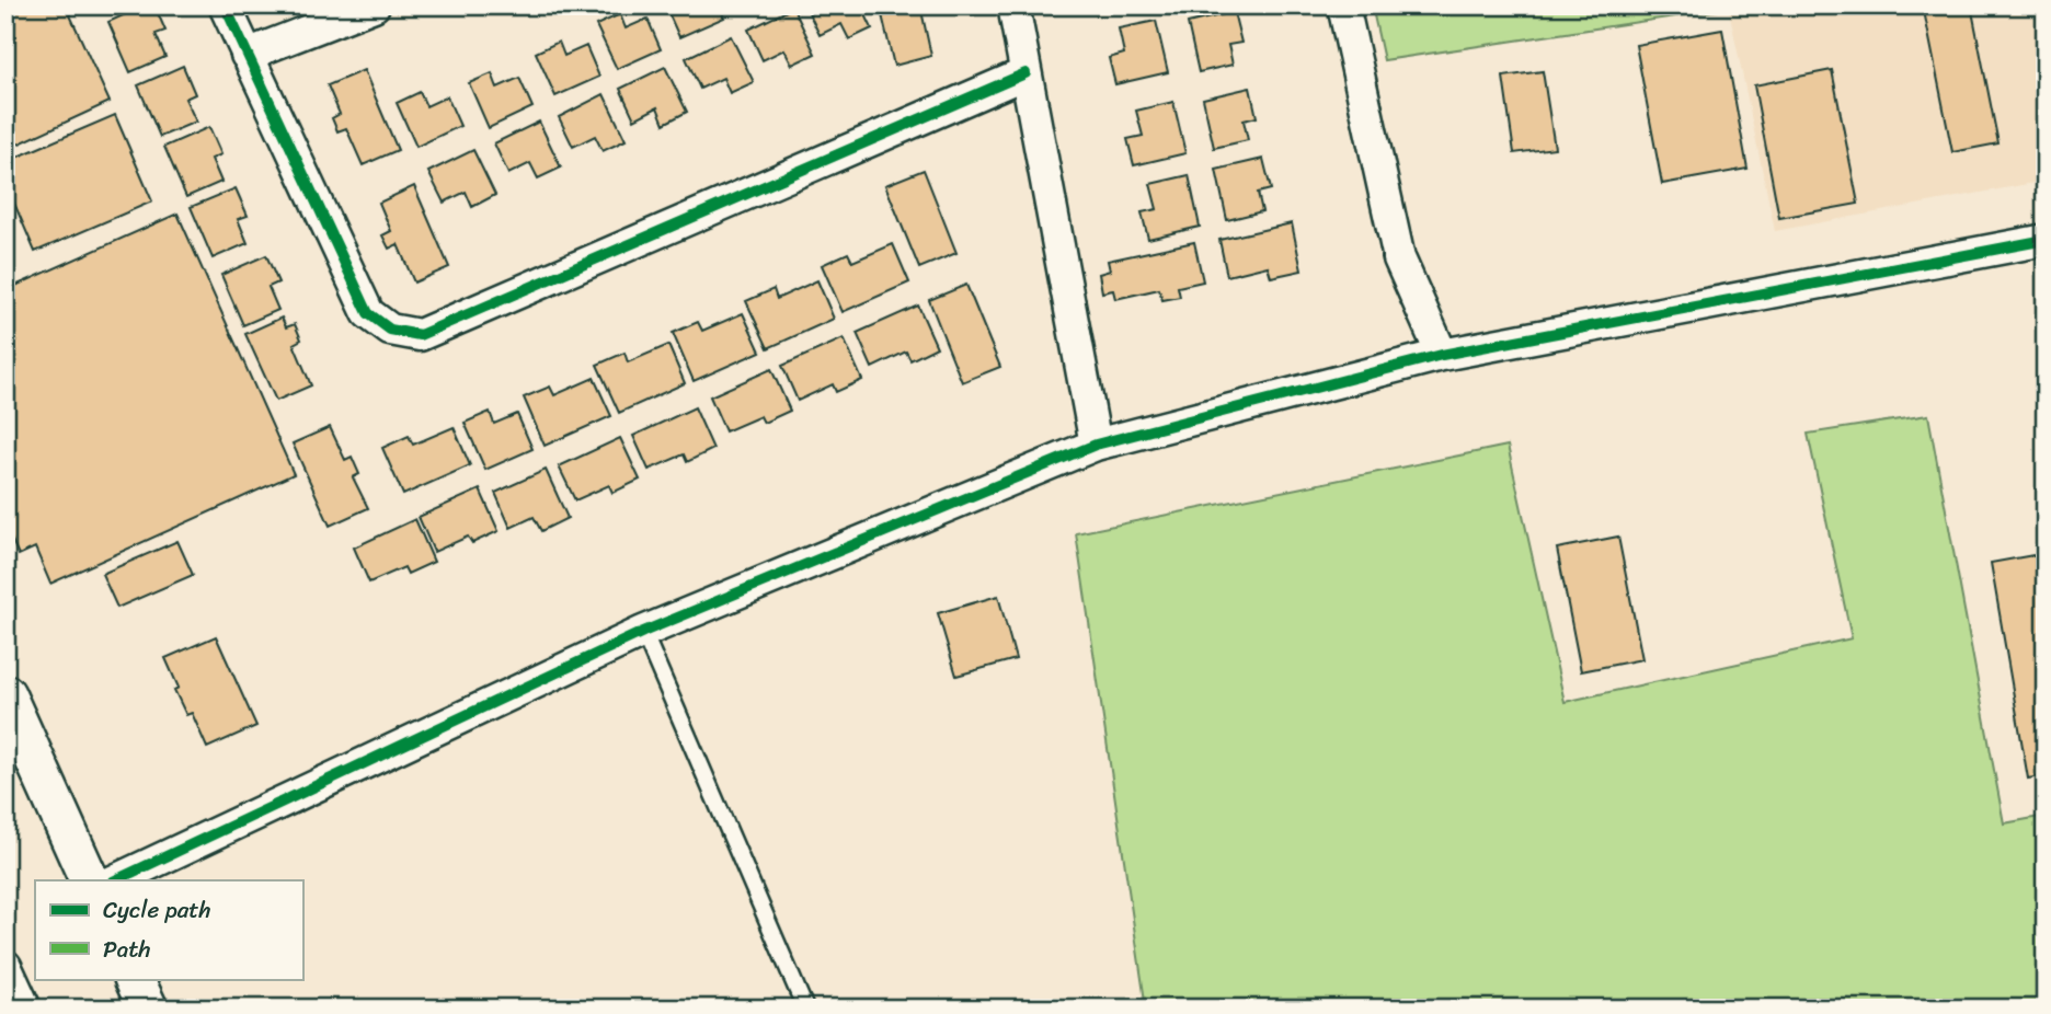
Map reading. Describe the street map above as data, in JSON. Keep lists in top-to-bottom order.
{
  "legend": ["Cycle path", "Path"]
}
